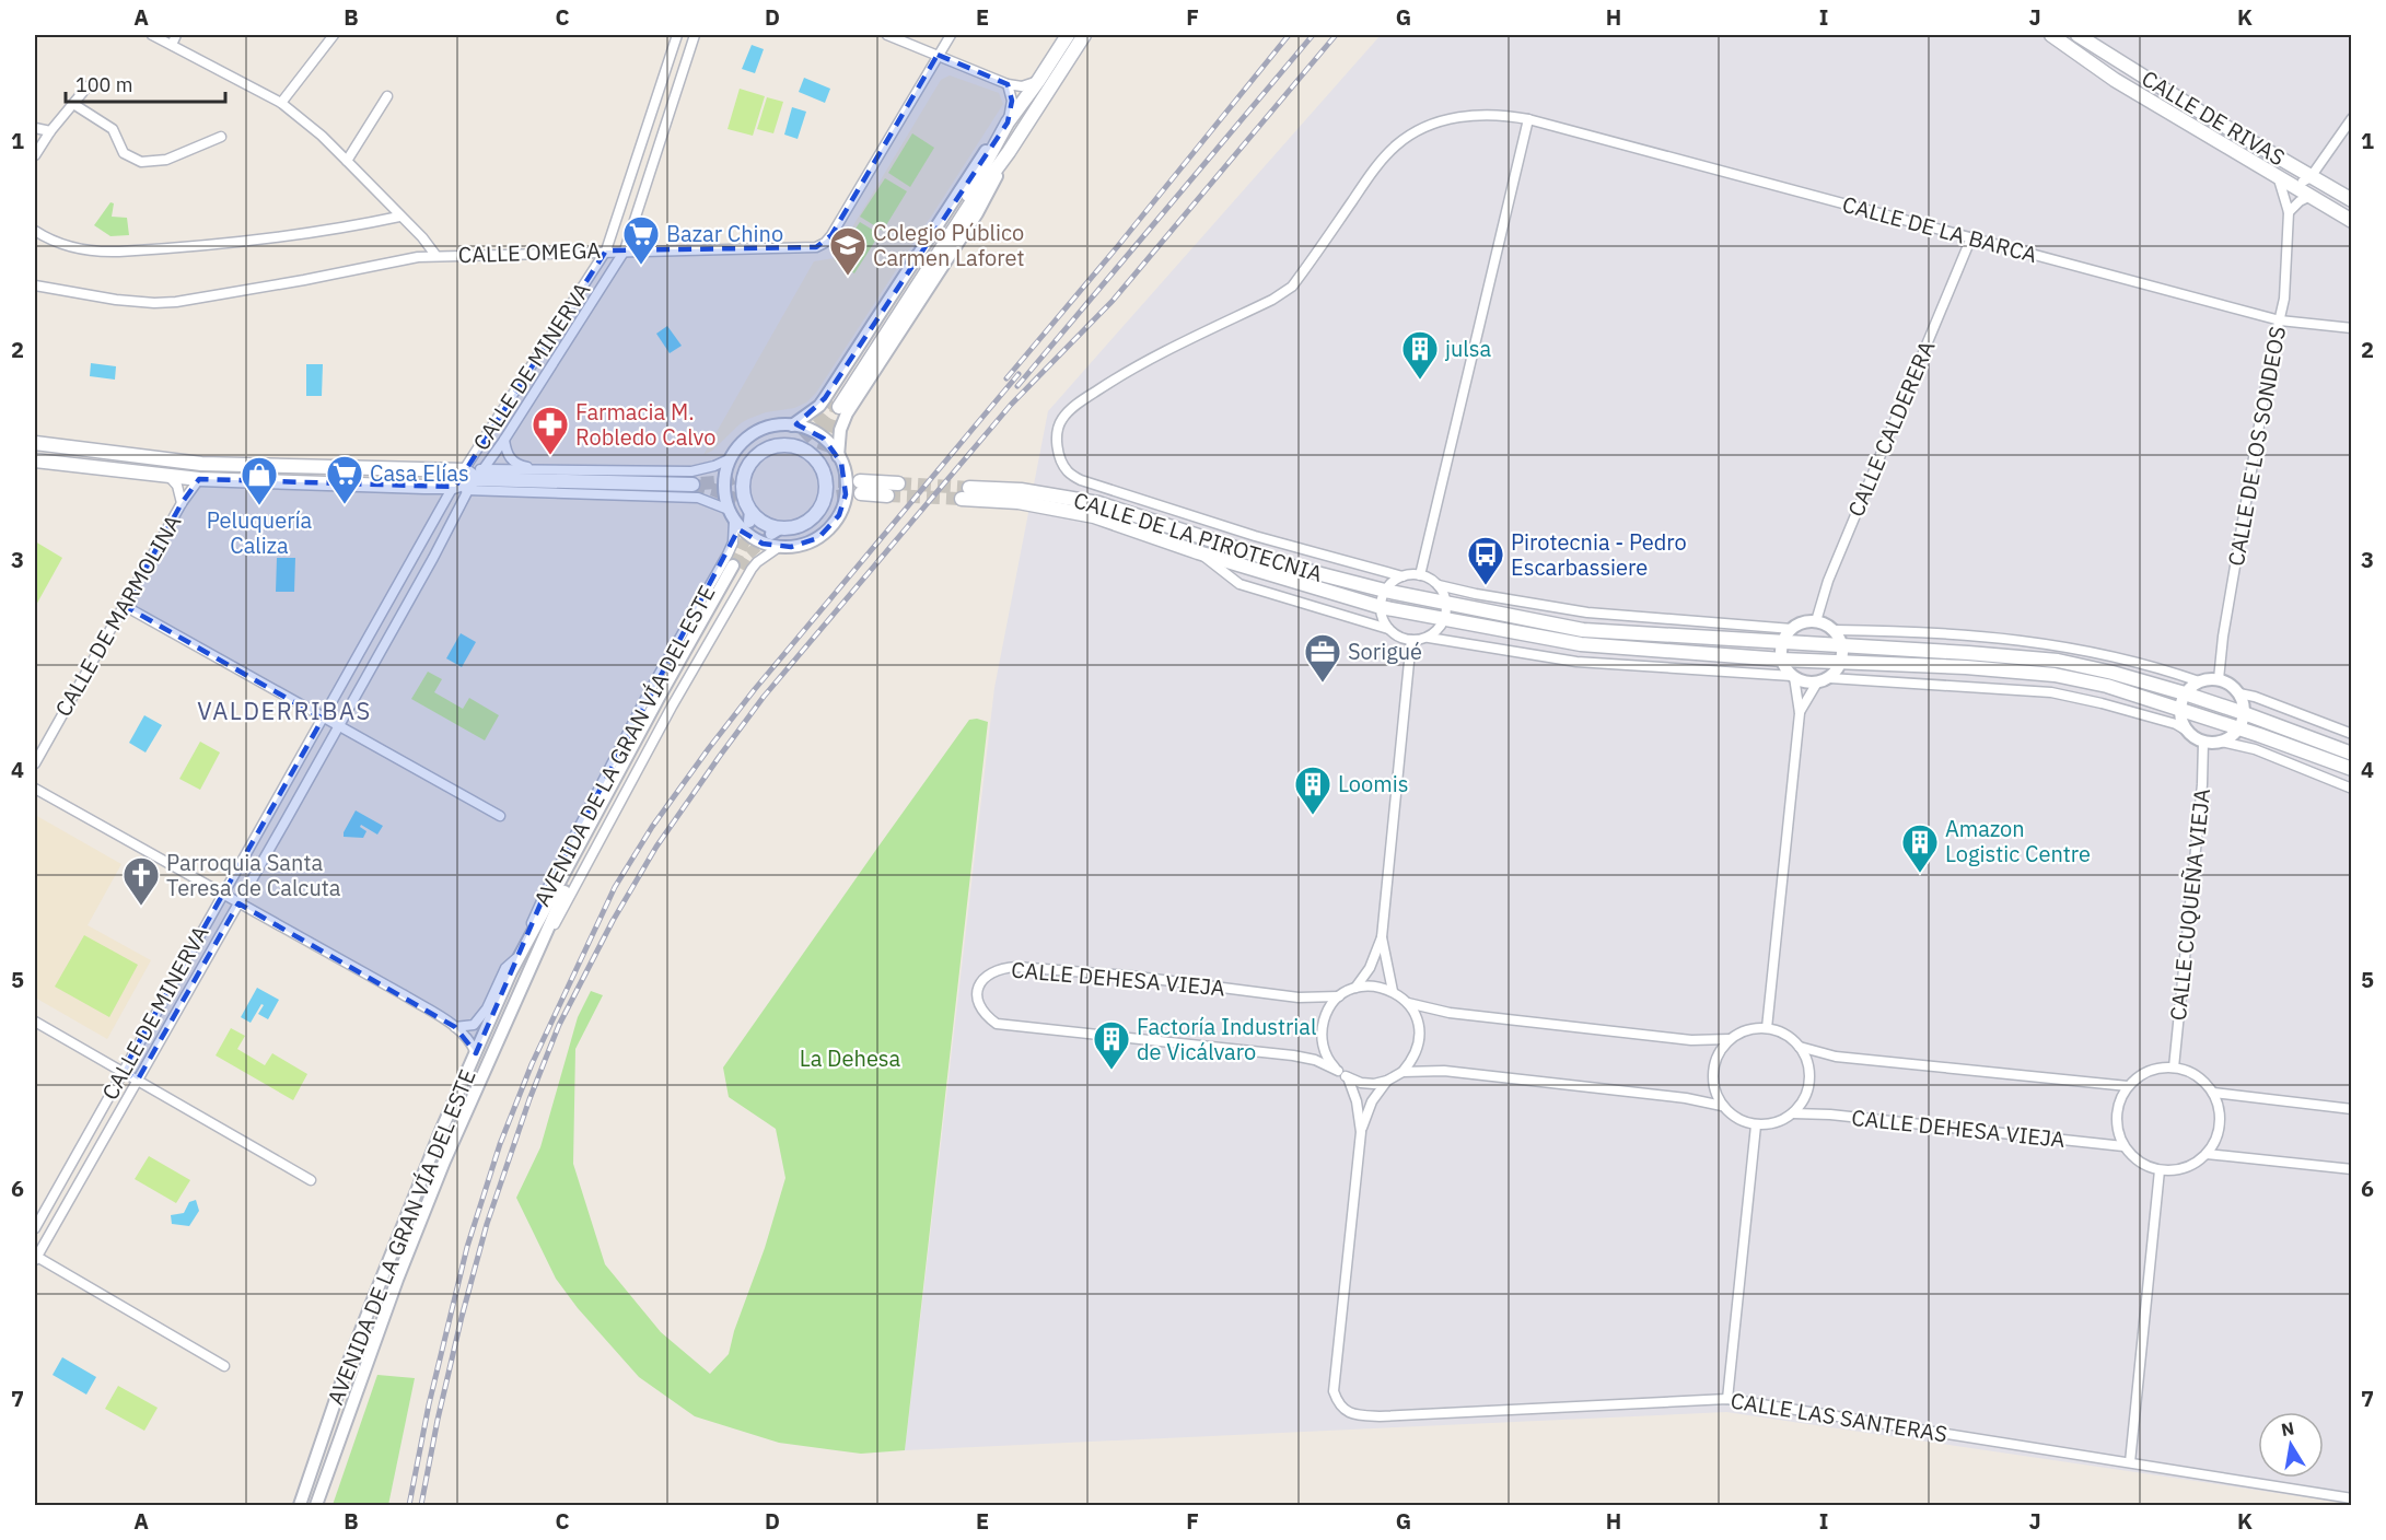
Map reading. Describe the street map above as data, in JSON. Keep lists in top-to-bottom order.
{
  "streets": {
    "main road": ["CALLE DE RIVAS", "CALLE DE LA PIROTECNIA"],
    "street": [
      "CALLE DE LA BARCA",
      "CALLE OMEGA",
      "CALLE DE MINERVA",
      "CALLE CALDERERA",
      "CALLE DE LOS SONDEOS",
      "CALLE DE MARMOLINA",
      "AVENIDA DE LA GRAN VÍA DEL ESTE",
      "CALLE CUQUEÑA VIEJA",
      "CALLE DEHESA VIEJA",
      "CALLE LAS SANTERAS"
    ]
  },
  "crossings": [
    ["CALLE DE RIVAS", "CALLE DE LOS SONDEOS"],
    ["CALLE DE LA BARCA", "CALLE CALDERERA"],
    ["CALLE DE LA BARCA", "CALLE DE LOS SONDEOS"],
    ["CALLE DE LA BARCA", "CALLE DE LA PIROTECNIA"],
    ["CALLE OMEGA", "CALLE DE MINERVA"],
    ["CALLE CUQUEÑA VIEJA", "CALLE DEHESA VIEJA"]
  ],
  "districts": ["VALDERRIBAS"],
  "parks": ["La Dehesa"],
  "places": {
    "supermarket": ["Bazar Chino", "Casa Elías"],
    "school or university": ["Colegio Público Carmen Laforet"],
    "building": [
      "julsa",
      "Loomis",
      "Amazon Logistic Centre",
      "Factoría Industrial de Vicálvaro"
    ],
    "pharmacy": ["Farmacia M. Robledo Calvo"],
    "shop": ["Peluquería Caliza"],
    "bus stop": ["Pirotecnia - Pedro Escarbassiere"],
    "office": ["Sorigué"],
    "church": ["Parroquia Santa Teresa de Calcuta"]
  },
  "scale_bar": "100 m",
  "north": "top",
  "grid": {
    "columns": [
      "A",
      "B",
      "C",
      "D",
      "E",
      "F",
      "G",
      "H",
      "I",
      "J",
      "K"
    ],
    "rows": [
      "1",
      "2",
      "3",
      "4",
      "5",
      "6",
      "7"
    ]
  }
}
